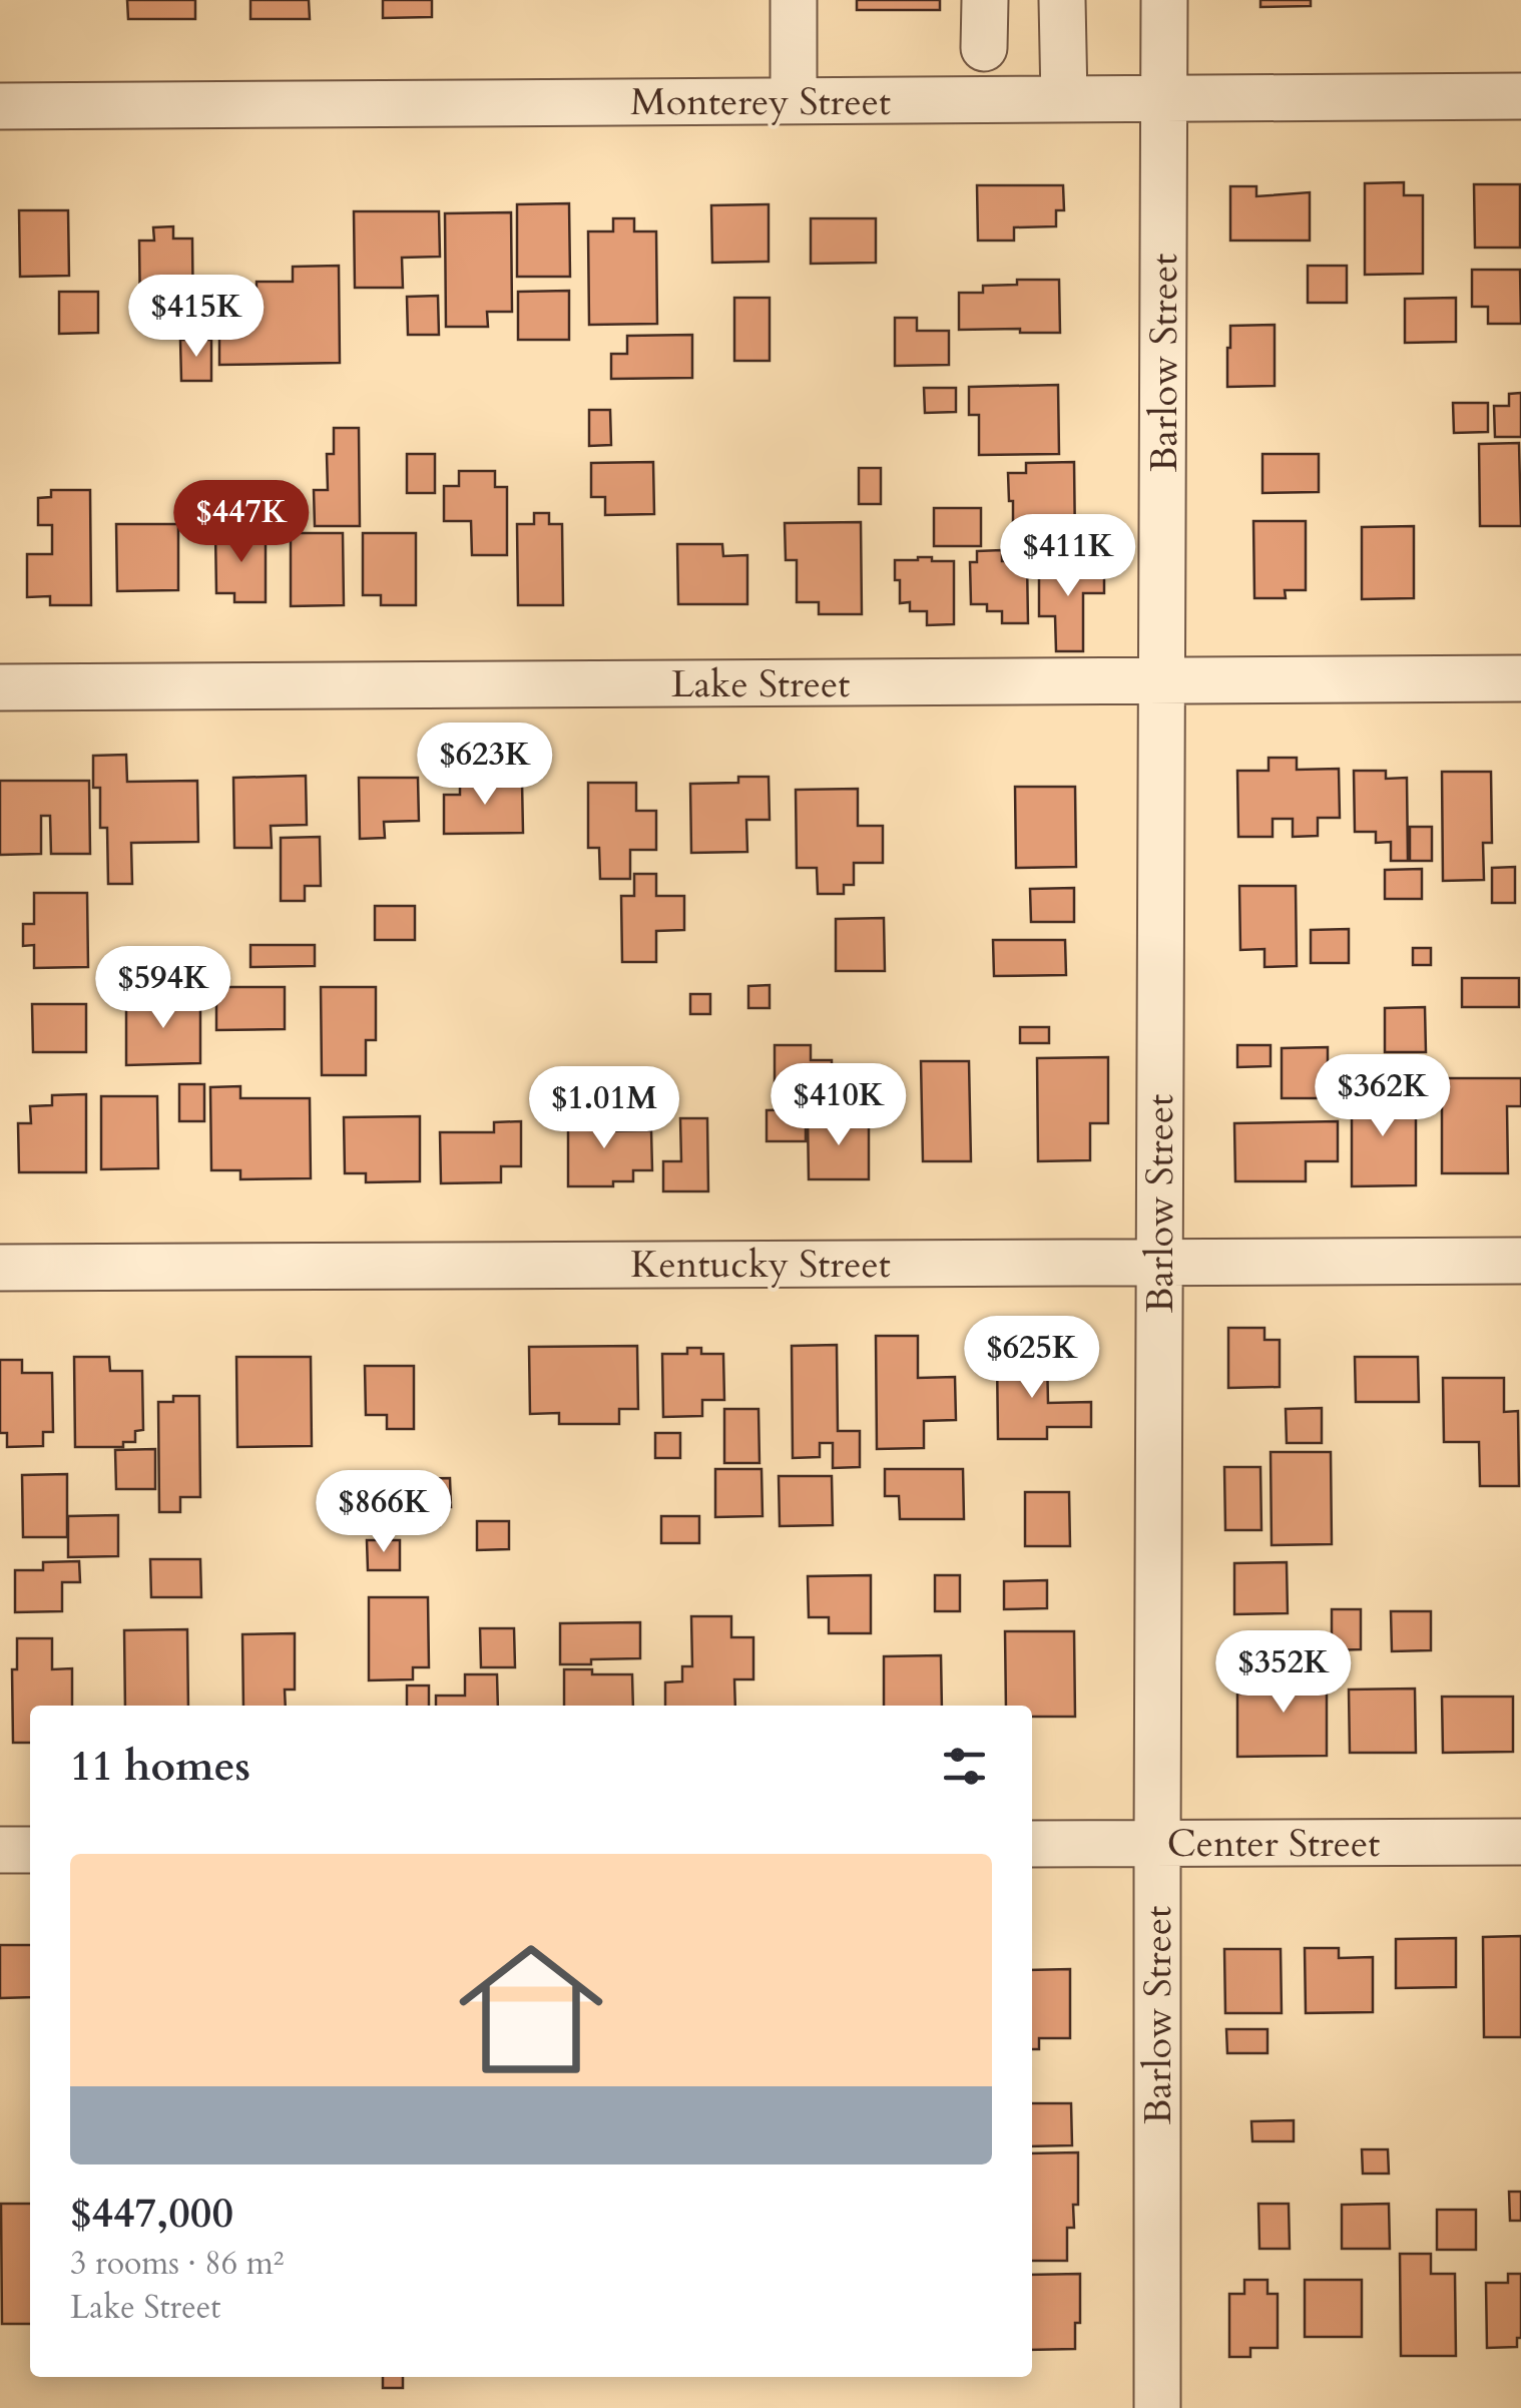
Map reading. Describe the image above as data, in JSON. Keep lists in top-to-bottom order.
{
  "streets": {
    "street": [
      "Monterey Street",
      "Barlow Street",
      "Lake Street",
      "Kentucky Street",
      "Center Street"
    ]
  },
  "crossings": [
    ["Monterey Street", "Barlow Street"],
    ["Barlow Street", "Lake Street"],
    ["Barlow Street", "Kentucky Street"],
    ["Barlow Street", "Center Street"]
  ],
  "page": {
    "price": [
      "$415K",
      "$447K",
      "$411K",
      "$623K",
      "$594K",
      "$362K",
      "$410K",
      "$1.01M",
      "$625K",
      "$866K",
      "$352K"
    ],
    "heading": "11 homes",
    "list": [
      {
        "name": "$447,000",
        "note": "3 rooms · 86 m² · Lake Street"
      }
    ]
  }
}
